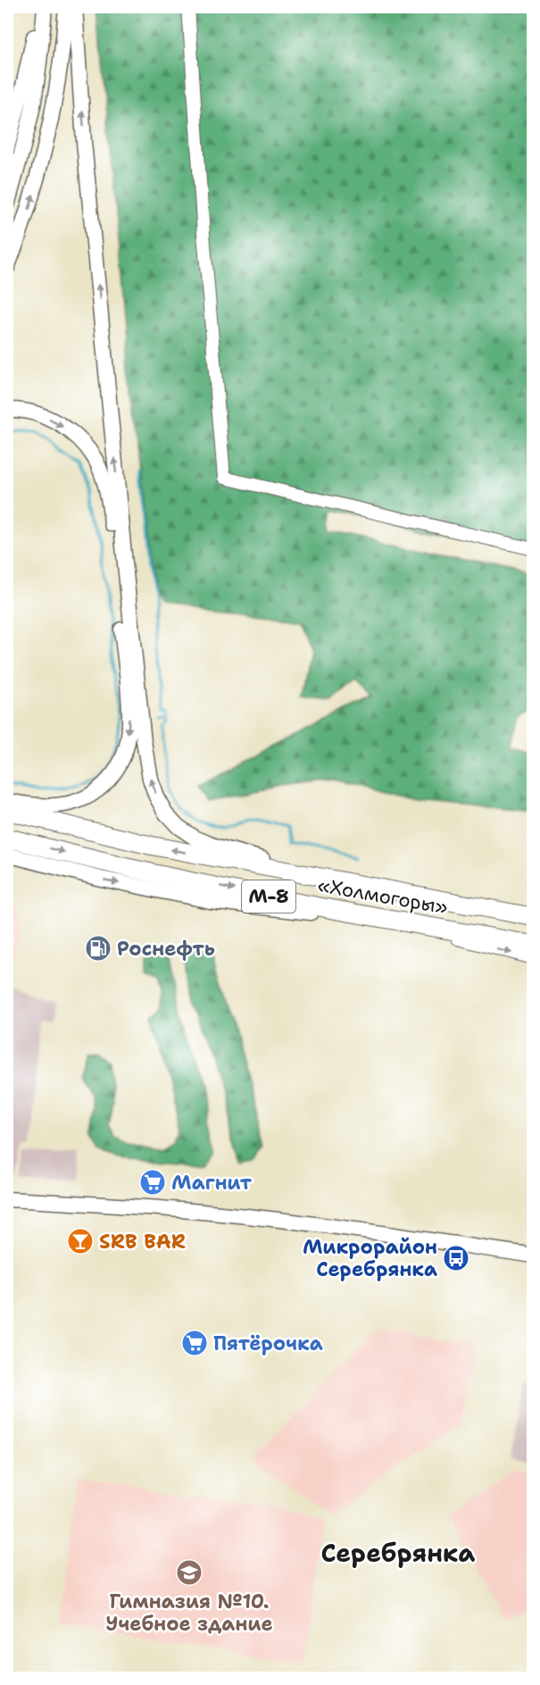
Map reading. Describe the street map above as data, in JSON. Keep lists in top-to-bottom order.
{
  "streets": {
    "highway": ["«Холмогоры»", "М-8"]
  },
  "districts": ["Серебрянка"],
  "places": {
    "fuel station": ["Роснефть"],
    "supermarket": ["Магнит", "Пятёрочка"],
    "bar": ["SRB BAR"],
    "bus stop": ["Микрорайон Серебрянка"],
    "school or university": ["Гимназия №10. Учебное здание"]
  }
}
